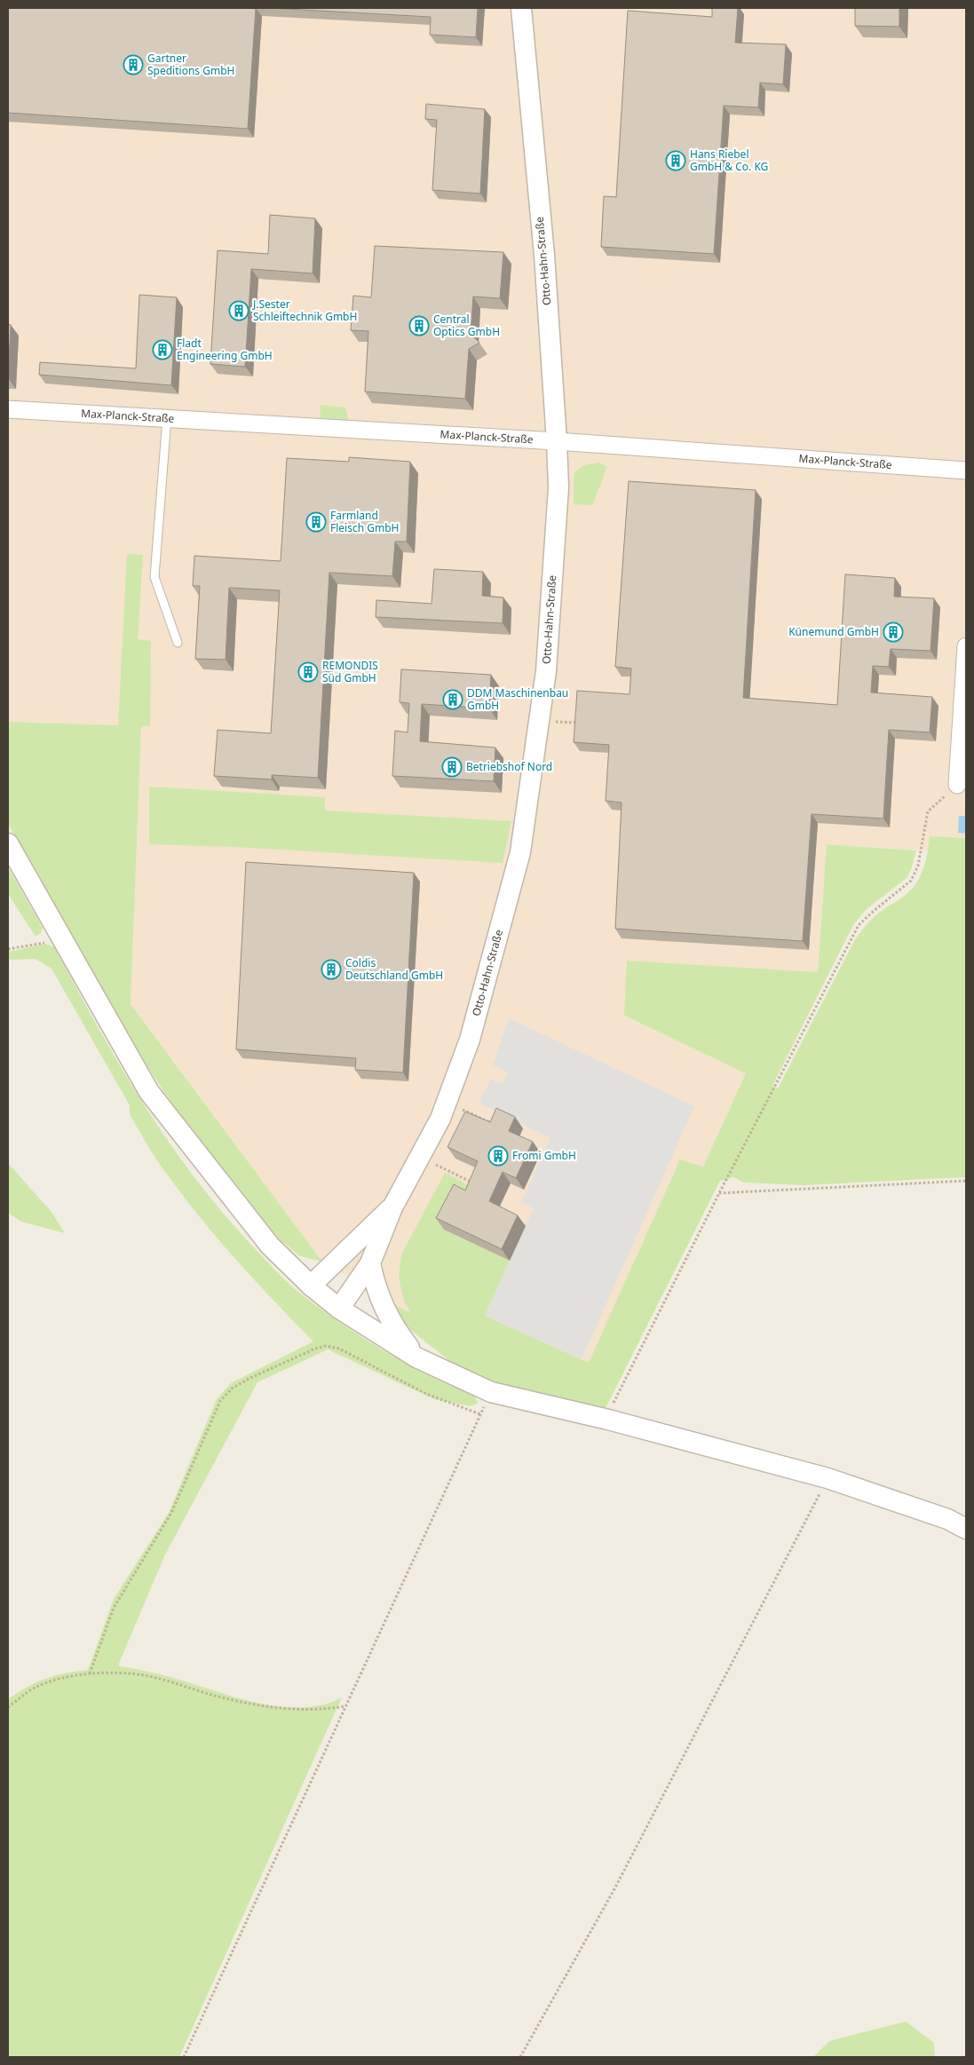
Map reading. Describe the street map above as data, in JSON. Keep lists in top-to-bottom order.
{
  "streets": {
    "street": ["Otto-Hahn-Straße", "Max-Planck-Straße"]
  },
  "crossings": [
    ["Otto-Hahn-Straße", "Max-Planck-Straße"]
  ],
  "places": {
    "building": [
      "Gartner Speditions GmbH",
      "Hans Riebel GmbH & Co. KG",
      "J.Sester Schleiftechnik GmbH",
      "Central Optics GmbH",
      "Fladt Engineering GmbH",
      "Farmland Fleisch GmbH",
      "Künemund GmbH",
      "REMONDIS Süd GmbH",
      "DDM Maschinenbau GmbH",
      "Betriebshof Nord",
      "Coldis Deutschland GmbH",
      "Fromi GmbH"
    ]
  }
}
